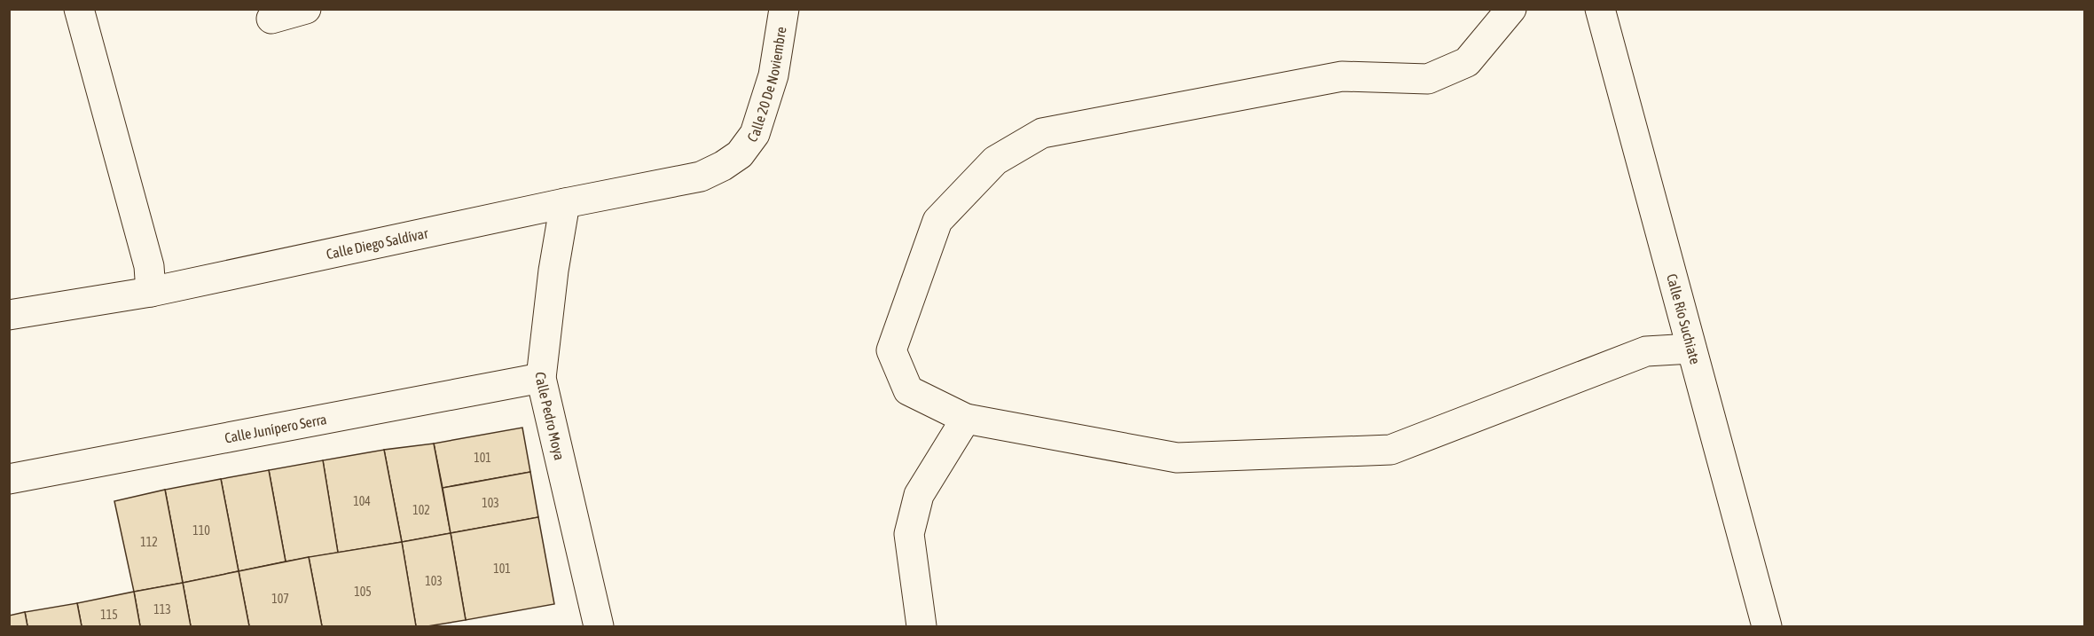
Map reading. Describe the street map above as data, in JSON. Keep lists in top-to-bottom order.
{
  "streets": {
    "street": [
      "Calle 20 De Noviembre",
      "Calle Diego Saldívar",
      "Calle Río Suchiate",
      "Calle Pedro Moya",
      "Calle Junípero Serra"
    ]
  },
  "crossings": [
    ["Calle 20 De Noviembre", "Calle Diego Saldívar"],
    ["Calle Diego Saldívar", "Calle Pedro Moya"],
    ["Calle Pedro Moya", "Calle Junípero Serra"]
  ],
  "house_numbers": [
    "101",
    "104",
    "103",
    "102",
    "110",
    "112",
    "101",
    "103",
    "105",
    "107",
    "113",
    "115"
  ]
}
